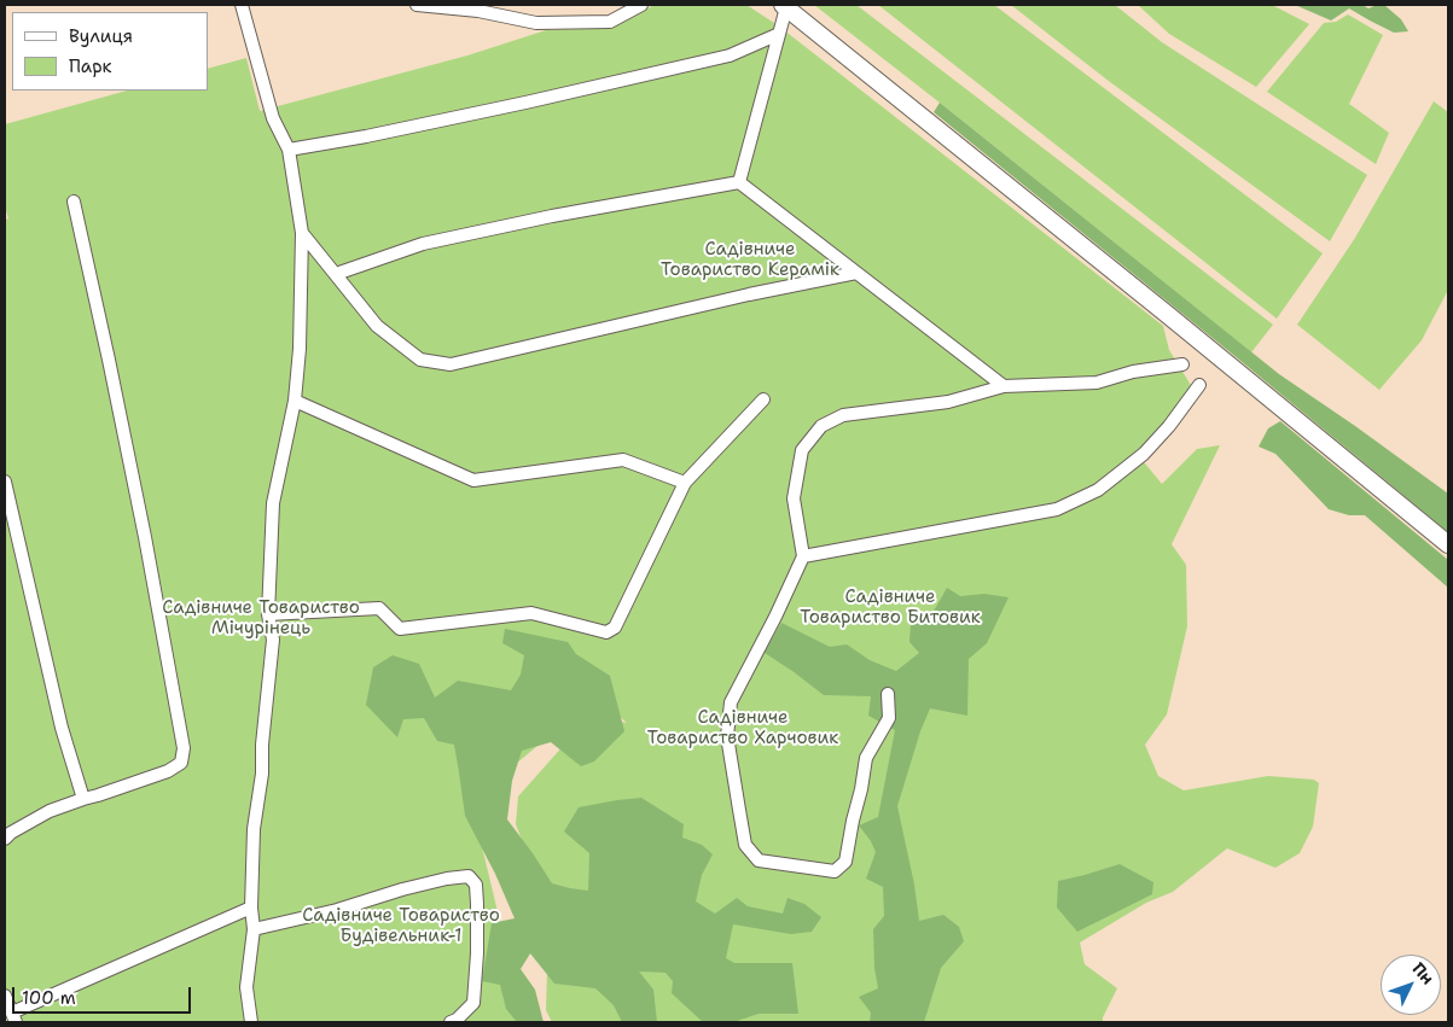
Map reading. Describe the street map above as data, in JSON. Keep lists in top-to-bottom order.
{
  "parks": [
    "Садівниче Товариство Керамік",
    "Садівниче Товариство Битовик",
    "Садівниче Товариство Мічурінець",
    "Садівниче Товариство Харчовик",
    "Садівниче Товариство Будівельник-1"
  ],
  "legend": ["Вулиця", "Парк"],
  "scale_bar": "100 m",
  "north": "top right"
}
